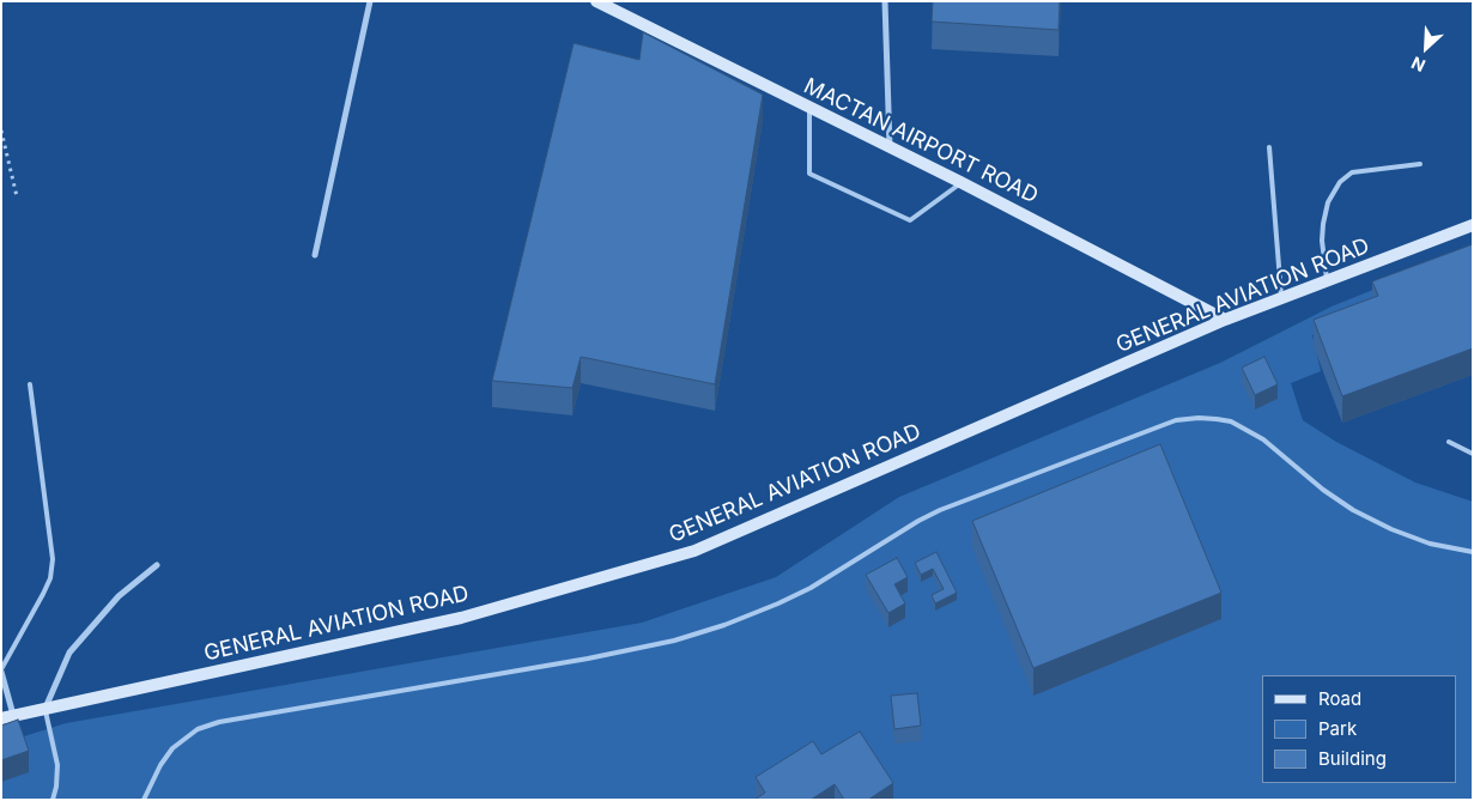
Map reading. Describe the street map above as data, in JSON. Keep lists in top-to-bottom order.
{
  "streets": {
    "main road": ["MACTAN AIRPORT ROAD", "GENERAL AVIATION ROAD"]
  },
  "crossings": [
    ["MACTAN AIRPORT ROAD", "GENERAL AVIATION ROAD"]
  ],
  "legend": ["Road", "Park", "Building"],
  "north": "bottom left"
}
